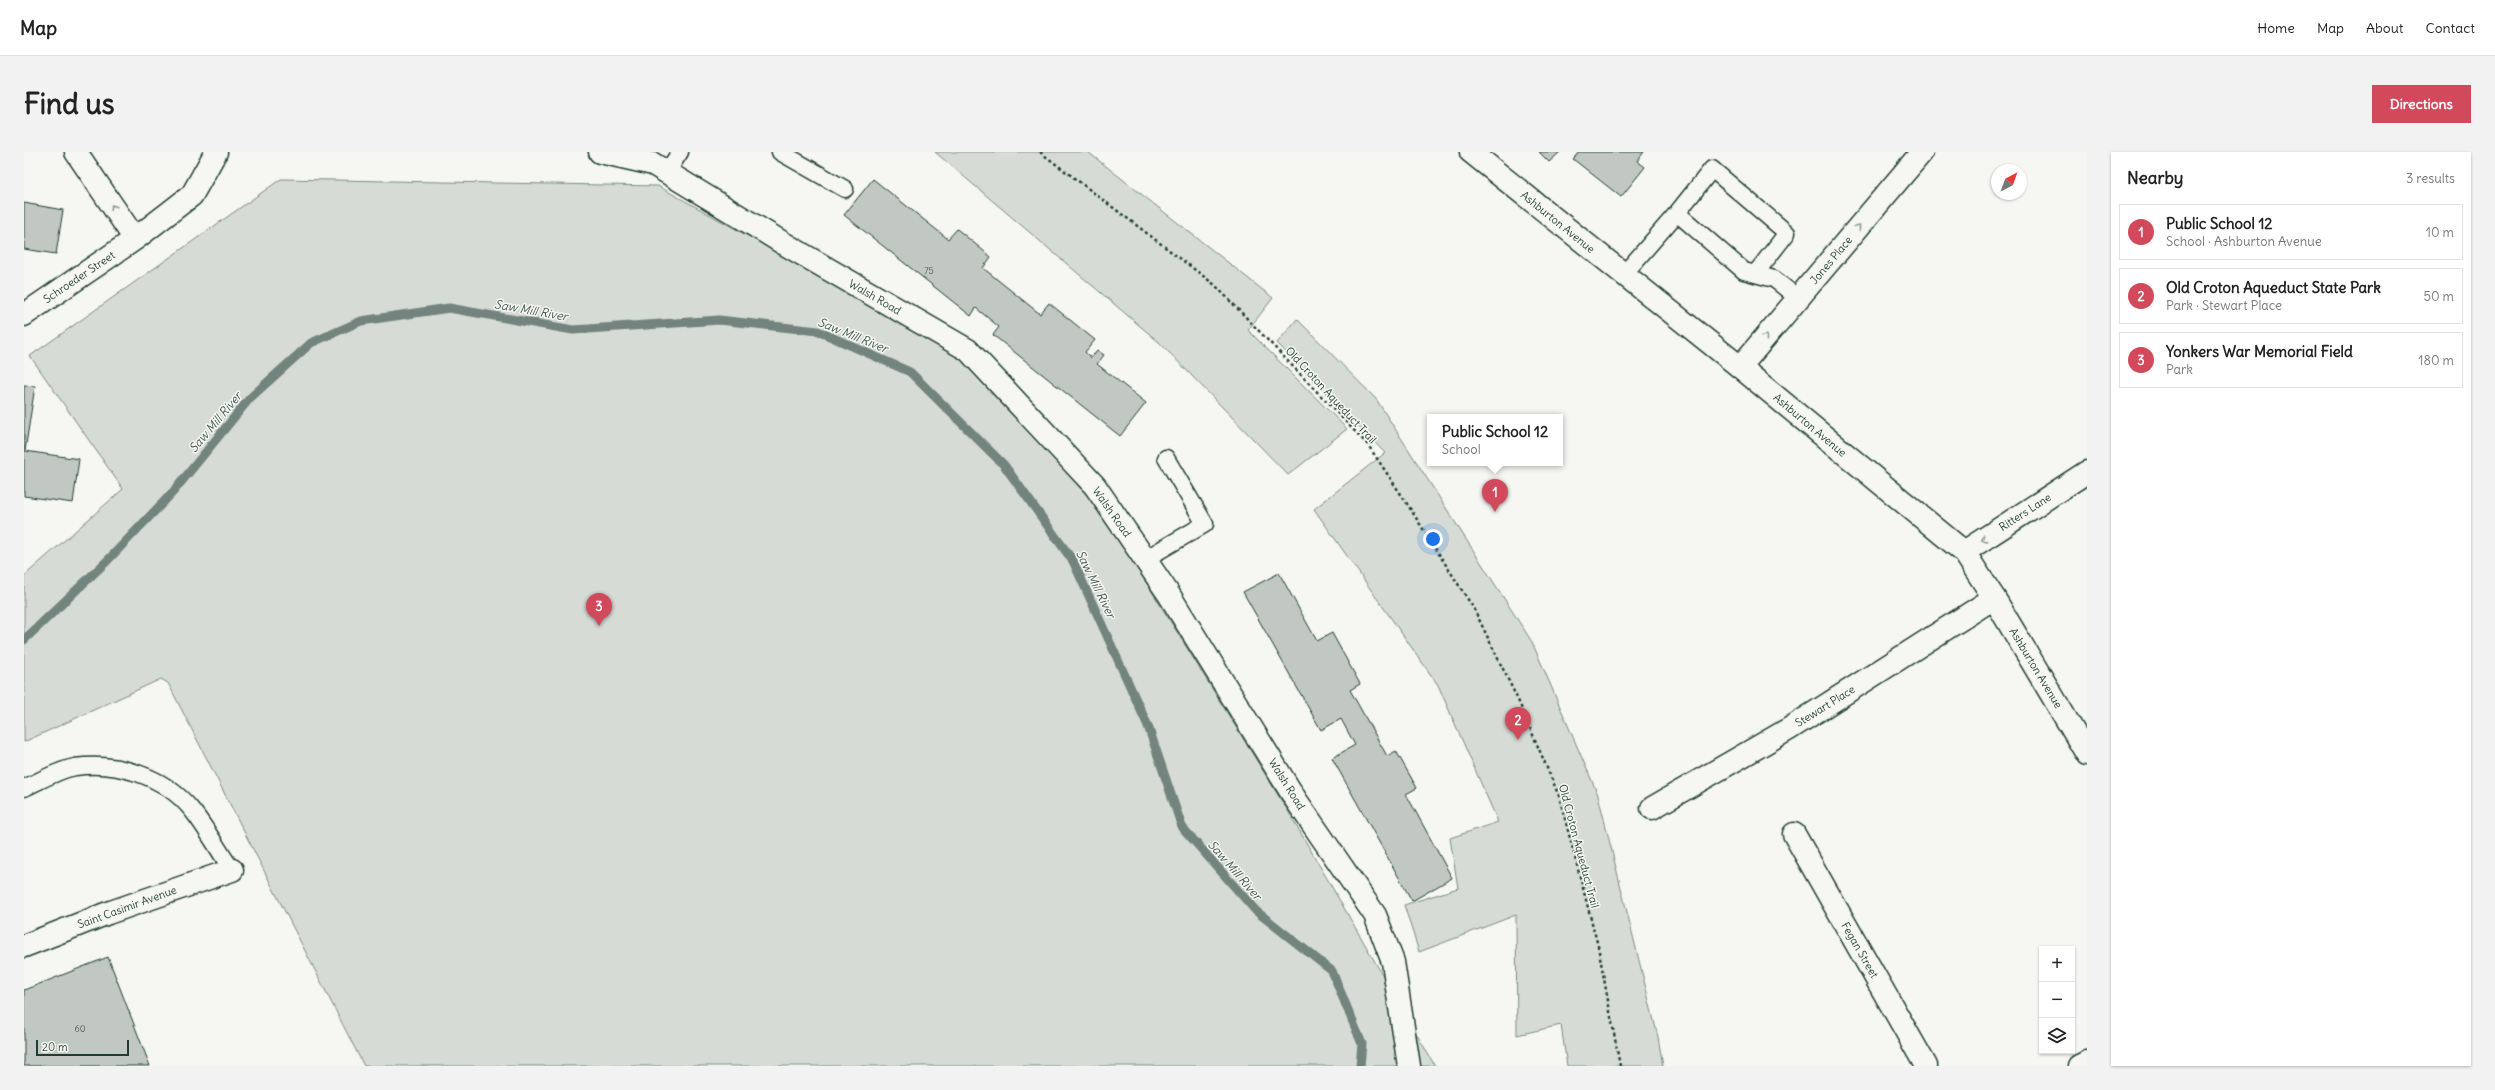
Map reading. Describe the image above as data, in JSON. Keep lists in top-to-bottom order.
{
  "streets": {
    "street": [
      "Ashburton Avenue",
      "Jones Place",
      "Schroeder Street",
      "Walsh Road",
      "Ritters Lane",
      "Stewart Place",
      "Saint Casimir Avenue",
      "Fegan Street"
    ],
    "path": ["Old Croton Aqueduct Trail"]
  },
  "crossings": [
    ["Ashburton Avenue", "Jones Place"],
    ["Ashburton Avenue", "Ritters Lane"],
    ["Ashburton Avenue", "Stewart Place"]
  ],
  "one_way": ["Jones Place", "Ritters Lane"],
  "water": ["Saw Mill River"],
  "house_numbers": ["75", "60"],
  "scale_bar": "20 m",
  "north": "top right",
  "page": {
    "header": "Map",
    "nav": [
      "Home",
      "Map",
      "About",
      "Contact"
    ],
    "buttons": "Directions",
    "title": "Find us",
    "heading": ["Nearby", "3 results"],
    "list": [
      {
        "mark": "1",
        "name": "Public School 12",
        "note": "School · Ashburton Avenue",
        "value": "10 m"
      },
      {
        "mark": "2",
        "name": "Old Croton Aqueduct State Park",
        "note": "Park · Stewart Place",
        "value": "50 m"
      },
      {
        "mark": "3",
        "name": "Yonkers War Memorial Field",
        "note": "Park",
        "value": "180 m"
      }
    ],
    "popup": ["Public School 12", "School"],
    "pins": ["1", "3", "2"],
    "map_buttons": ["+", "−"],
    "scale": "20 m"
  }
}
